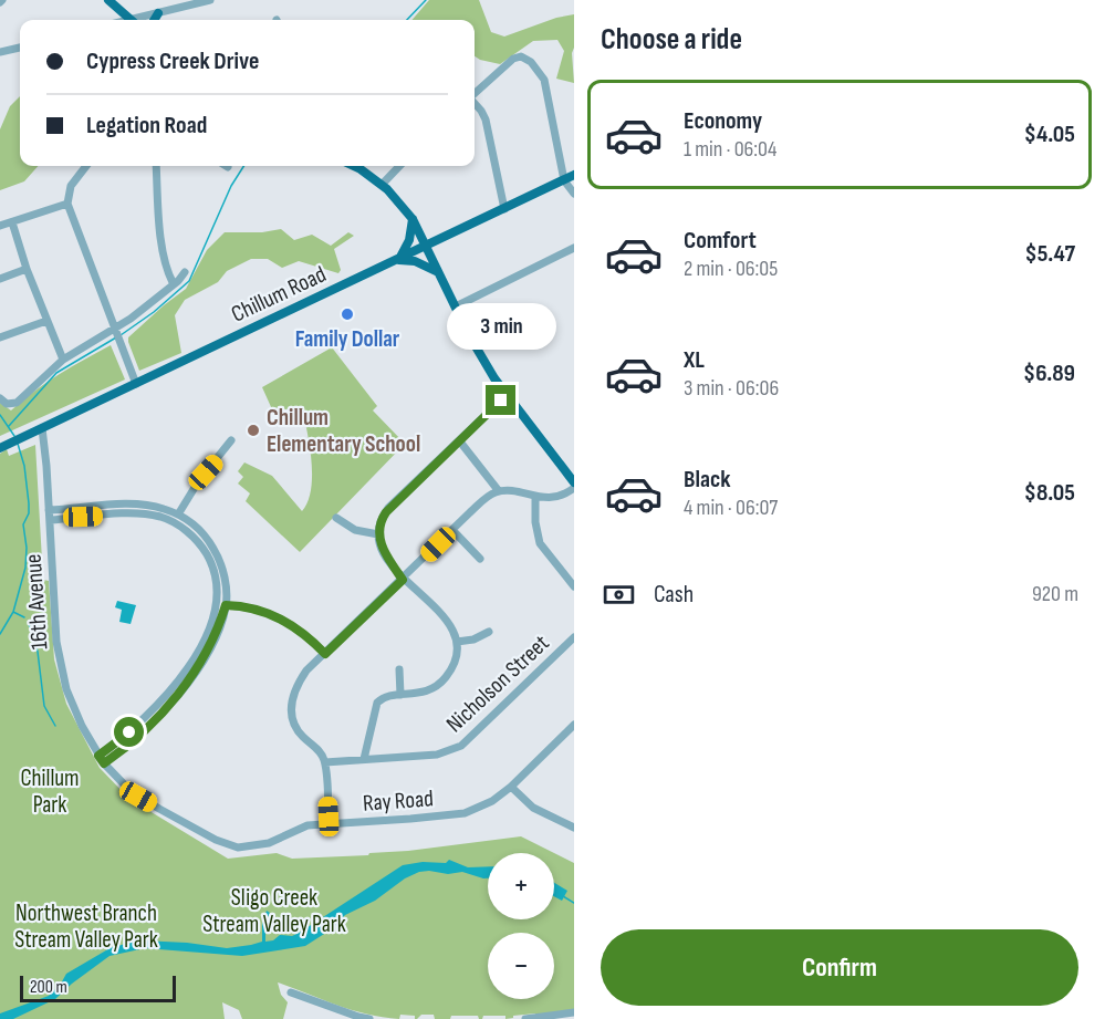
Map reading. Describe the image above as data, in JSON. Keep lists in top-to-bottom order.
{
  "streets": {
    "main road": ["Chillum Road"],
    "street": ["16th Avenue", "Nicholson Street", "Ray Road"]
  },
  "crossings": [
    ["Chillum Road", "16th Avenue"],
    ["16th Avenue", "Ray Road"]
  ],
  "parks": ["Chillum Park", "Sligo Creek Stream Valley Park", "Northwest Branch Stream Valley Park"],
  "places": ["Family Dollar", "Chillum Elementary School"],
  "scale_bar": "200 m",
  "page": {
    "heading": "Choose a ride",
    "banner": ["Cypress Creek Drive", "Legation Road"],
    "list": [
      {
        "name": "Economy",
        "note": "1 min · 06:04",
        "value": "$4.05"
      },
      {
        "name": "Comfort",
        "note": "2 min · 06:05",
        "value": "$5.47"
      },
      {
        "name": "XL",
        "note": "3 min · 06:06",
        "value": "$6.89"
      },
      {
        "name": "Black",
        "note": "4 min · 06:07",
        "value": "$8.05"
      }
    ],
    "bubble": "3 min",
    "pay": ["Cash", "920 m"],
    "map_buttons": ["+", "−"],
    "buttons": "Confirm",
    "scale": "200 m"
  }
}
